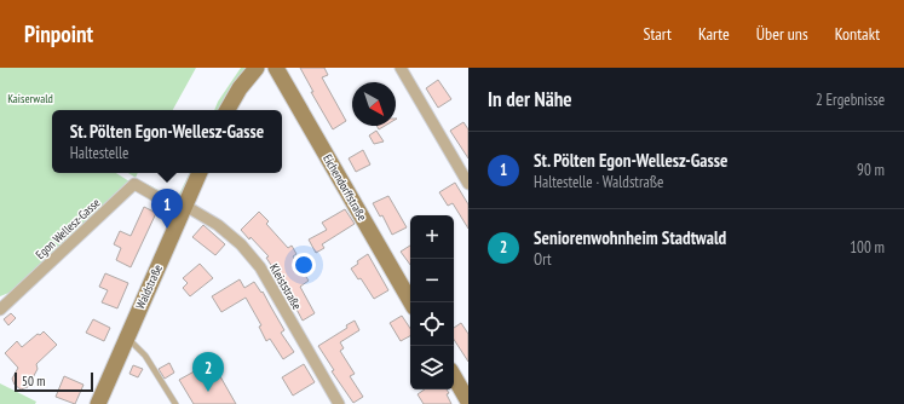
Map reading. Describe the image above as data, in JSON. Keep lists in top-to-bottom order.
{
  "streets": {
    "street": [
      "Eichendorffstraße",
      "Egon Wellesz-Gasse",
      "Waldstraße",
      "Kleiststraße"
    ]
  },
  "crossings": [
    ["Egon Wellesz-Gasse", "Waldstraße"],
    ["Egon Wellesz-Gasse", "Kleiststraße"],
    ["Waldstraße", "Kleiststraße"]
  ],
  "parks": ["Kaiserwald"],
  "scale_bar": "50 m",
  "north": "bottom right",
  "page": {
    "header": "Pinpoint",
    "nav": [
      "Start",
      "Karte",
      "Über uns",
      "Kontakt"
    ],
    "heading": ["In der Nähe", "2 Ergebnisse"],
    "popup": ["St. Pölten Egon-Wellesz-Gasse", "Haltestelle"],
    "list": [
      {
        "mark": "1",
        "name": "St. Pölten Egon-Wellesz-Gasse",
        "note": "Haltestelle · Waldstraße",
        "value": "90 m"
      },
      {
        "mark": "2",
        "name": "Seniorenwohnheim Stadtwald",
        "note": "Ort",
        "value": "100 m"
      }
    ],
    "pins": ["1", "2"],
    "map_buttons": ["+", "−"],
    "scale": "50 m"
  }
}
